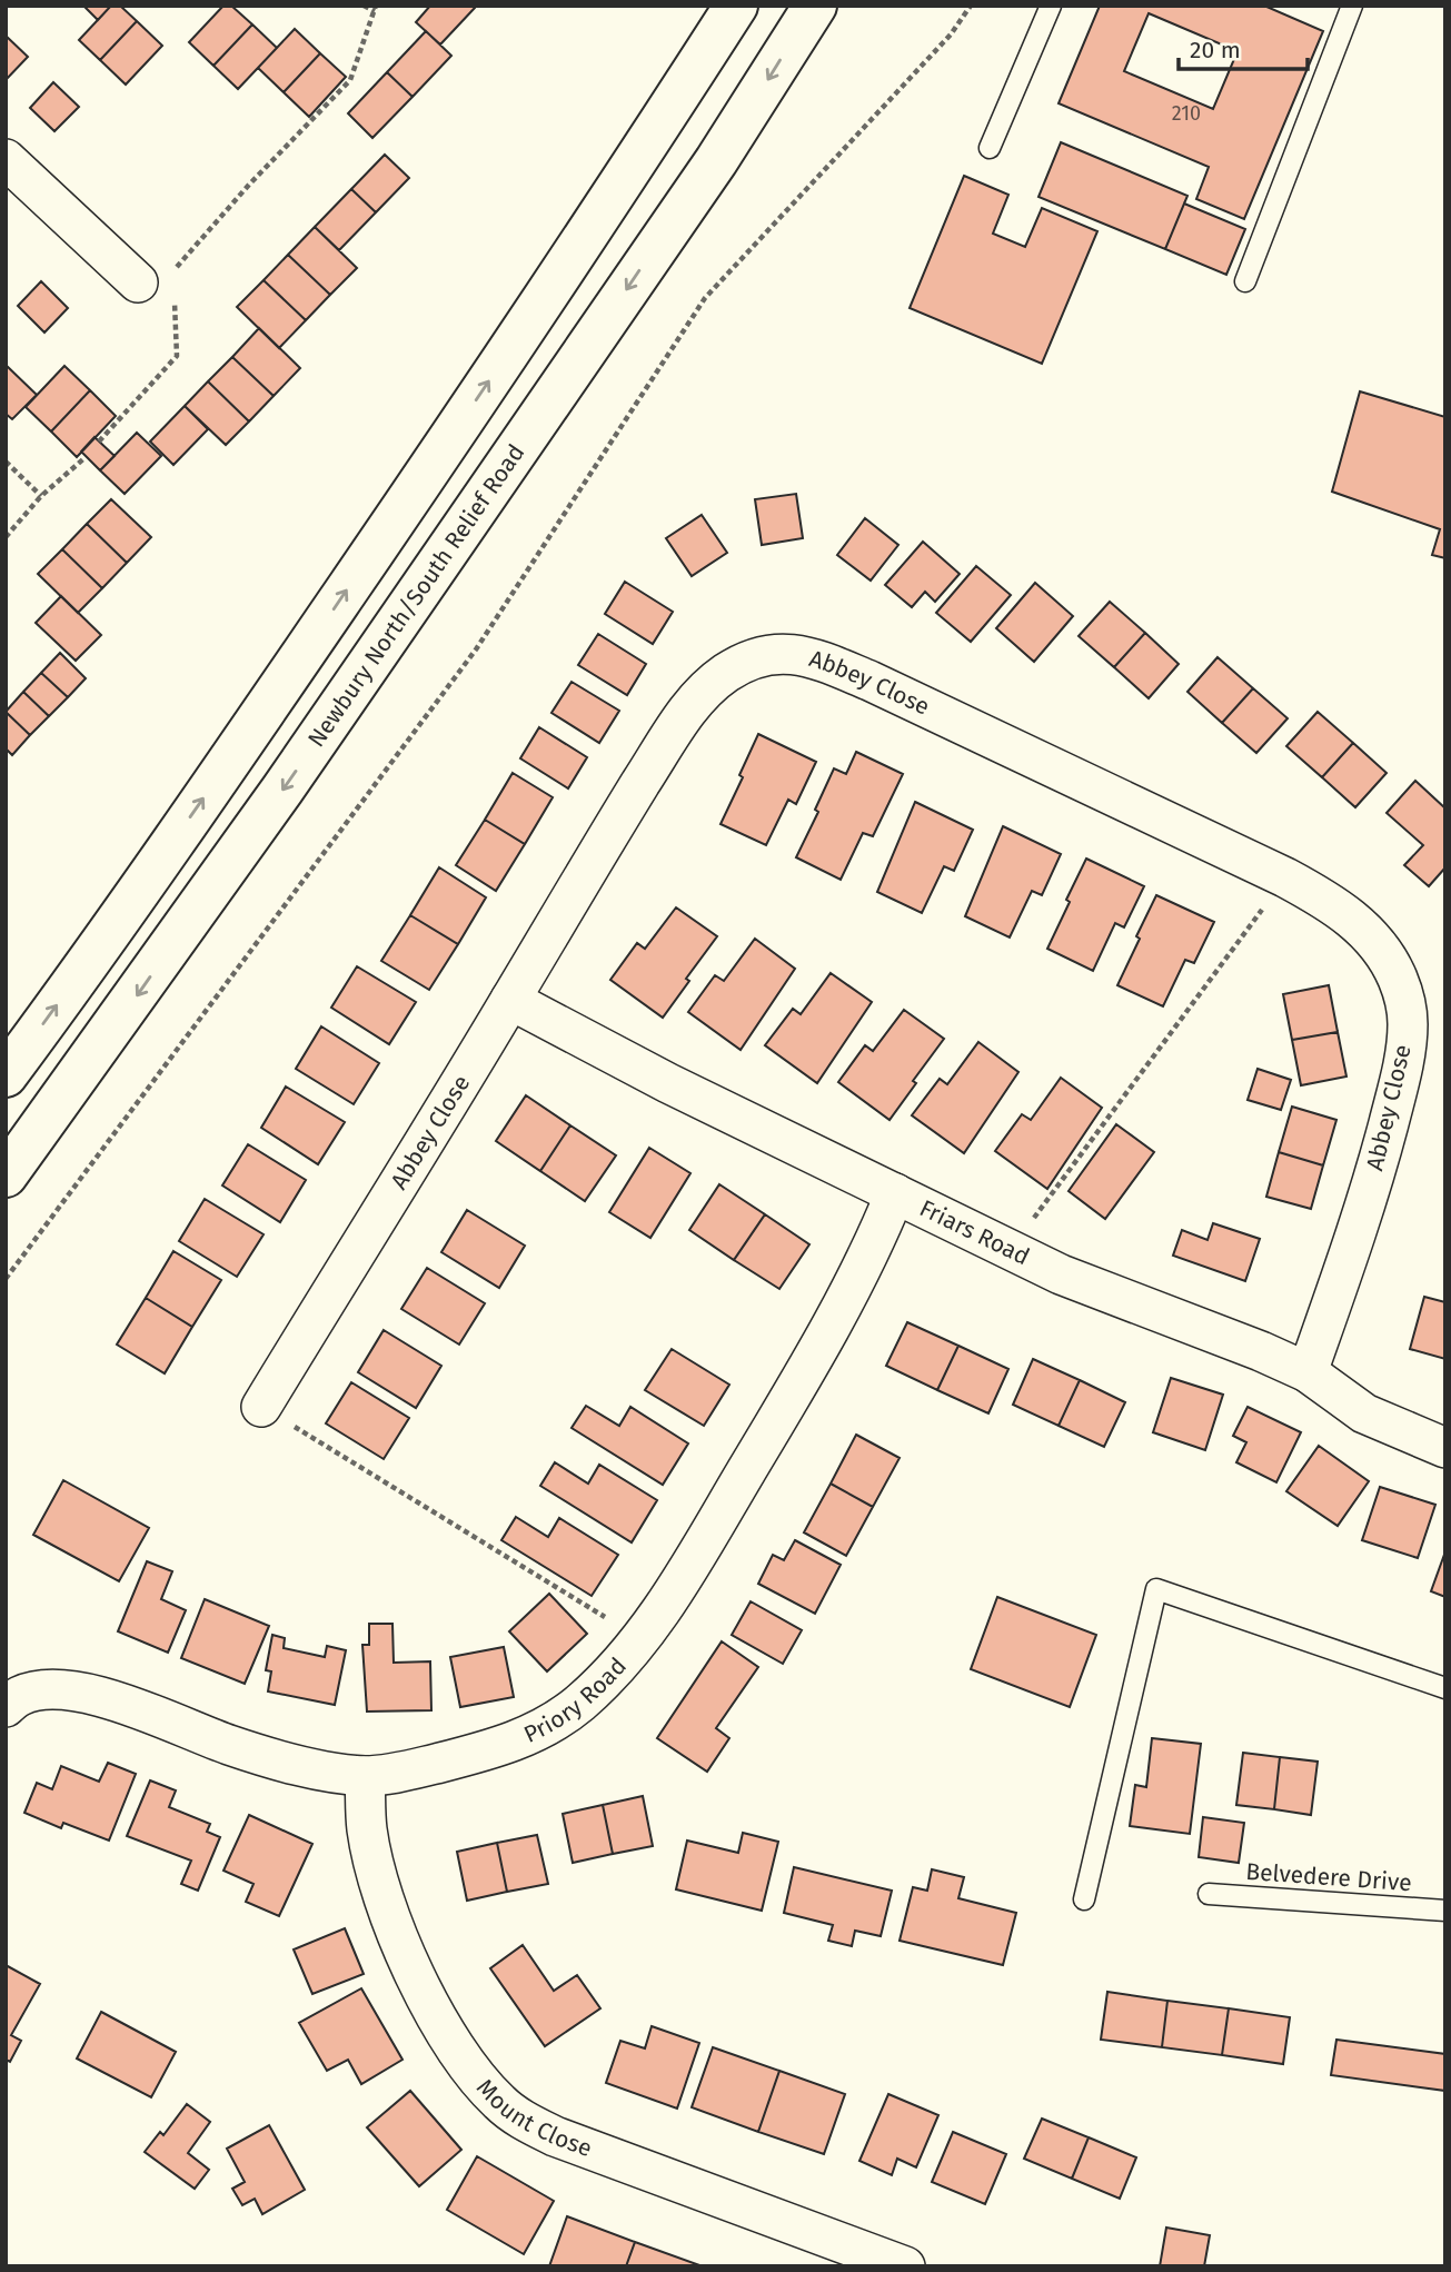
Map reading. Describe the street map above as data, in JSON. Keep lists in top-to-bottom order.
{
  "streets": {
    "highway": ["Newbury North/South Relief Road"],
    "street": [
      "Abbey Close",
      "Friars Road",
      "Priory Road",
      "Mount Close"
    ],
    "lane": ["Belvedere Drive"]
  },
  "crossings": [
    ["Abbey Close", "Friars Road"],
    ["Friars Road", "Priory Road"],
    ["Priory Road", "Mount Close"]
  ],
  "house_numbers": ["210"],
  "scale_bar": "20 m"
}
